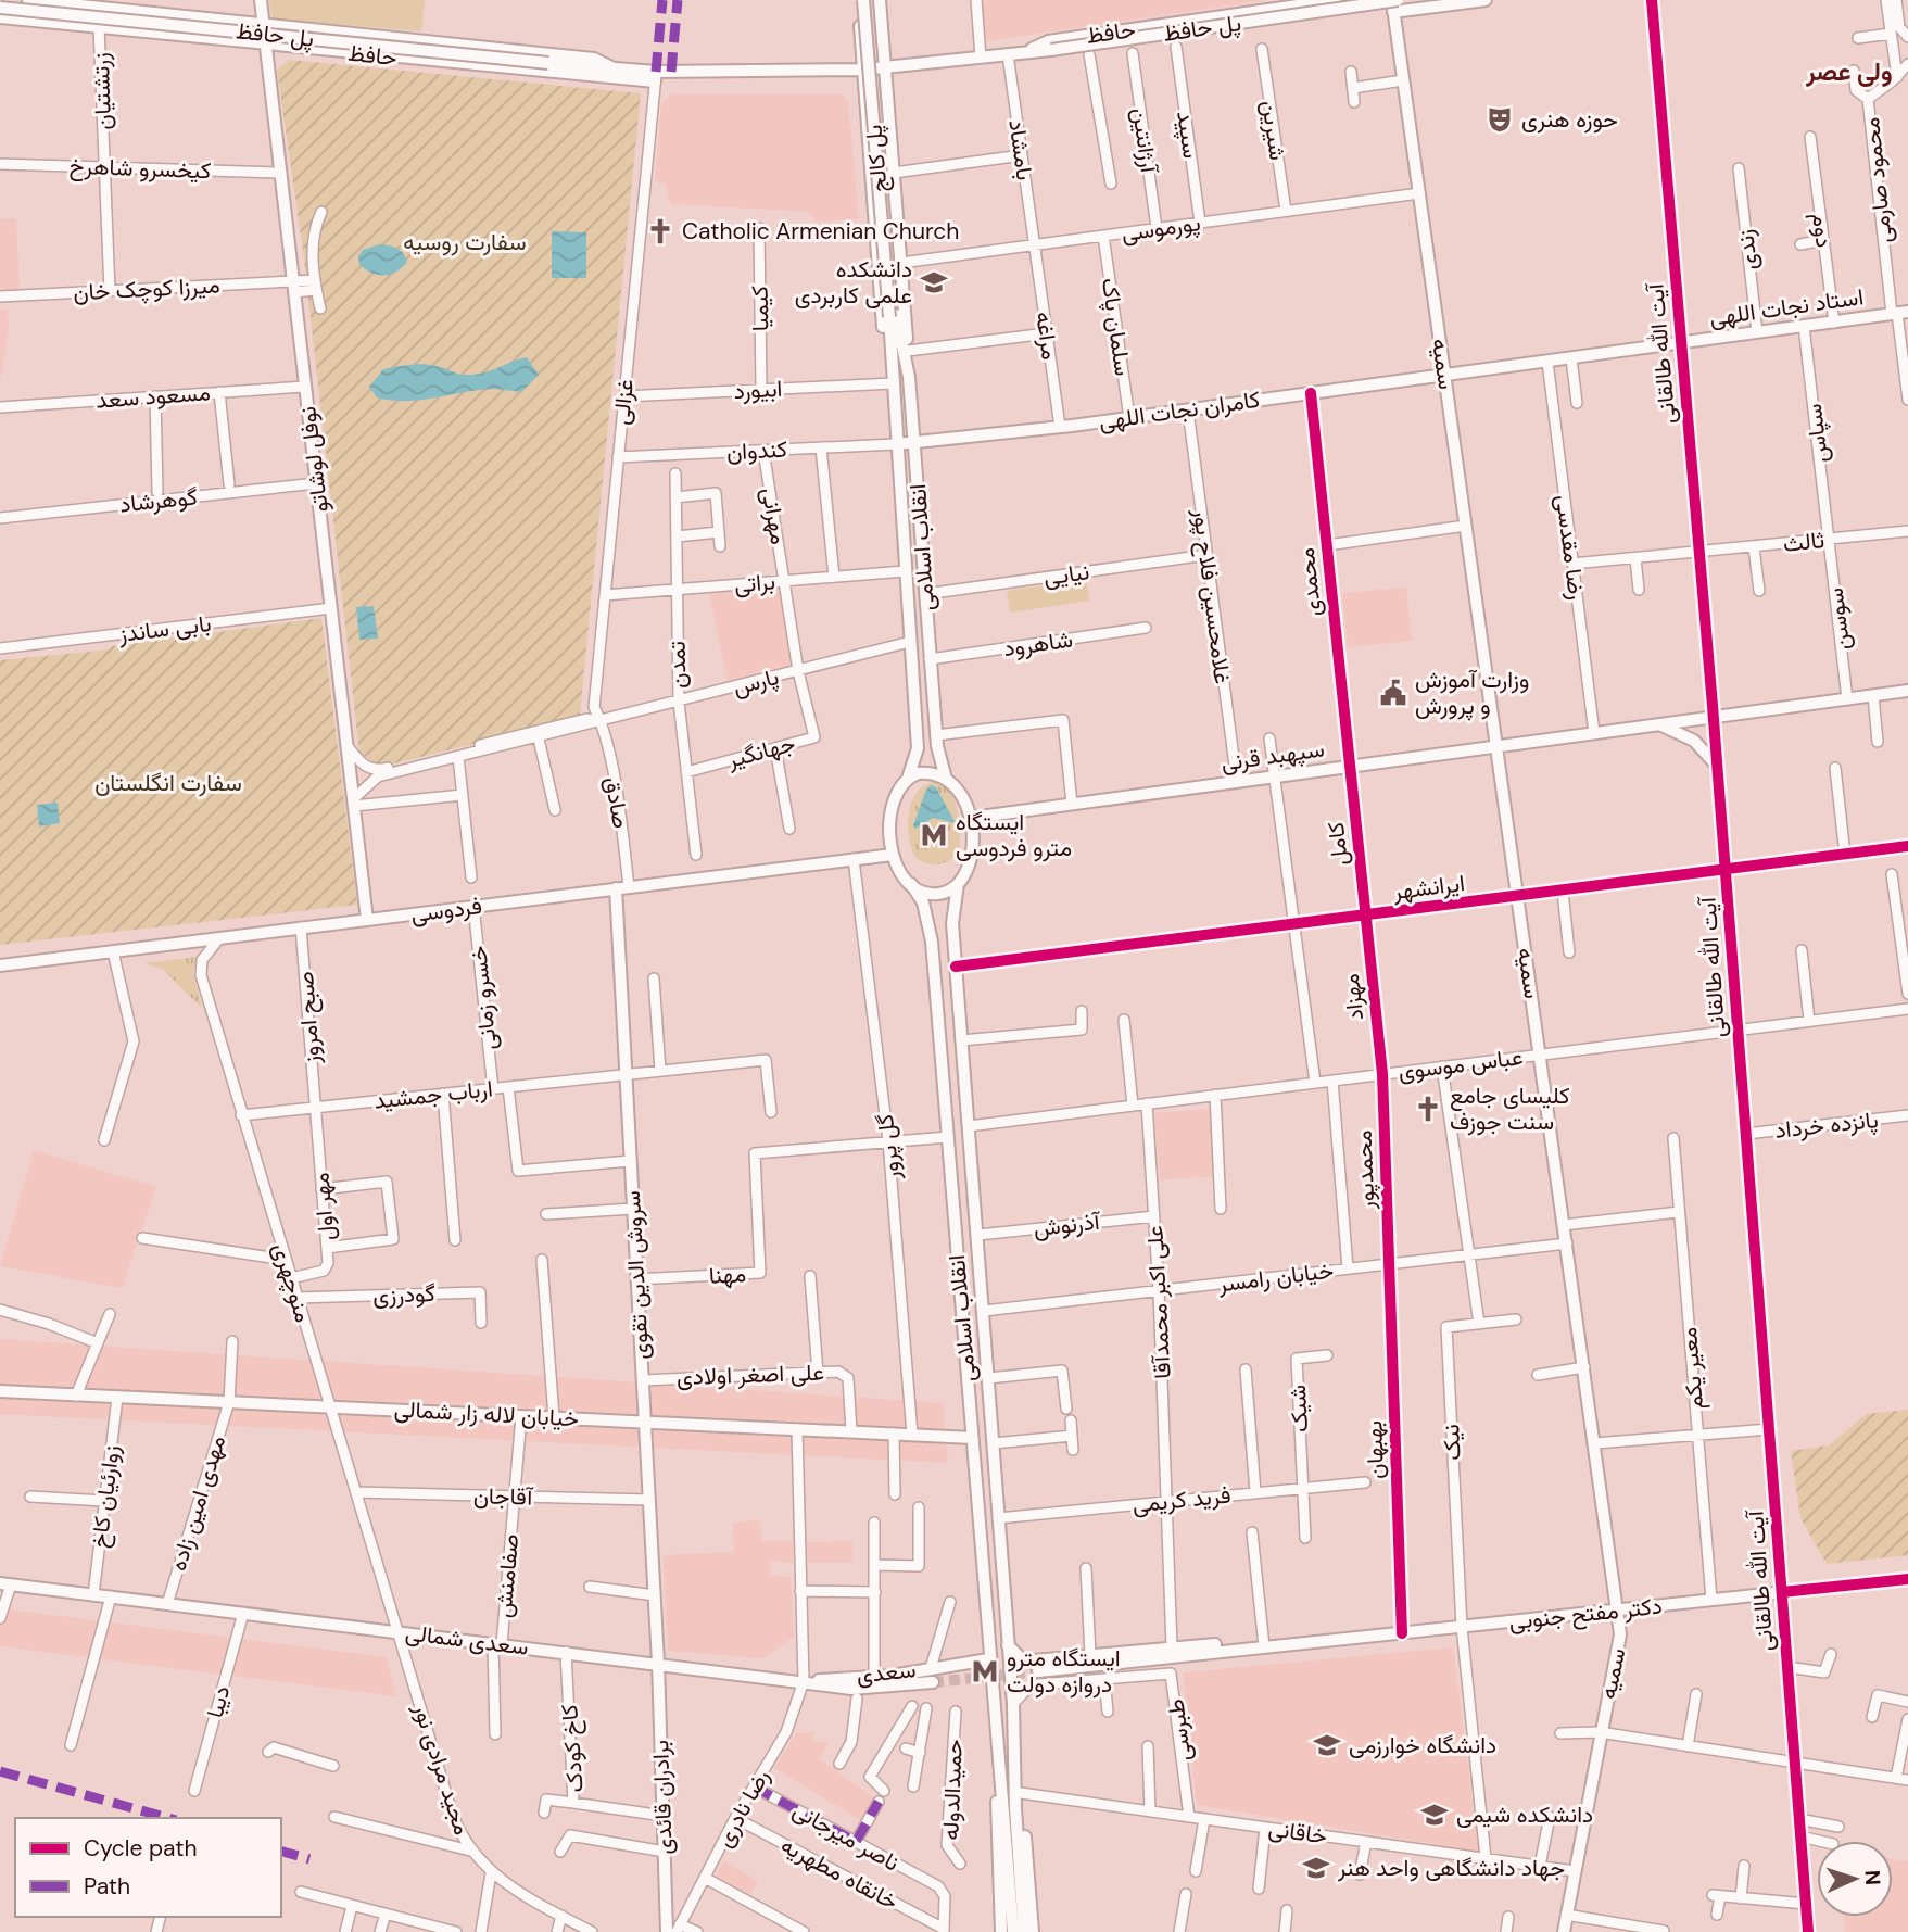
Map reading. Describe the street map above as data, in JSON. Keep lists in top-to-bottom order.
{
  "streets": {
    "main road": [
      "پل حافظ",
      "حافظ",
      "پل کالج",
      "استاد نجات اللهی",
      "آیت الله طالقانی",
      "سمیه",
      "کامران نجات اللهی",
      "نوفل لوشاتو",
      "انقلاب اسلامی",
      "سپهبد قرنی",
      "ایرانشهر",
      "فردوسی",
      "سروش الدین تقوی",
      "خیابان لاله زار شمالی",
      "دکتر مفتح جنوبی",
      "سعدی شمالی",
      "سعدی",
      "برادران قائدی"
    ],
    "street": [
      "زرتشتیان",
      "شیرین",
      "سپید",
      "آرژانتین",
      "بامشاد",
      "کیخسرو شاهرخ",
      "محمود صارمی",
      "پورموسی",
      "دوم",
      "زندی",
      "میرزا کوچک خان",
      "کیمیا",
      "سلمان پاک",
      "مراغه",
      "ابیورد",
      "مسعود سعد",
      "غزالی",
      "سپاس",
      "کندوان",
      "گوهرشاد",
      "مهرانی",
      "ثالث",
      "رضا مقدسی",
      "نیایی",
      "محمدی",
      "براتی",
      "غلامحسین فلاح‌ پور",
      "سوسن",
      "بابی ساندز",
      "شاهرود",
      "تمدن",
      "پارس",
      "جهانگیر",
      "صادق",
      "کامل",
      "مهزاد",
      "خسرو زمانی",
      "صبح امروز",
      "عباس موسوی",
      "ارباب جمشید",
      "پانزده خرداد",
      "گل پرور",
      "محمدپور",
      "مهر اول",
      "آذرنوش",
      "مهنا",
      "خیابان رامسر",
      "منوچهری",
      "گودرزی",
      "علی اکبر محمدآقا",
      "معیر یکم",
      "علی اصغر اولادی",
      "شیک",
      "نیک",
      "بهبهان",
      "زوارئیان کاخ",
      "آقاجان",
      "فرید کریمی",
      "مهدی امین زاده",
      "صفامنش",
      "دیبا",
      "طبرسی",
      "کاخ کودک",
      "مجید مرادی نور",
      "حمیدالدوله",
      "رضا نادری",
      "خاقانی",
      "ناصر میرجانی",
      "خانقاه مطهریه"
    ]
  },
  "crossings": [
    ["پل حافظ", "حافظ"],
    ["پل حافظ", "سمیه"],
    ["حافظ", "زرتشتیان"],
    ["حافظ", "بامشاد"],
    ["حافظ", "غزالی"],
    ["حافظ", "نوفل لوشاتو"],
    ["زرتشتیان", "کیخسرو شاهرخ"],
    ["زرتشتیان", "میرزا کوچک خان"],
    ["شیرین", "پورموسی"],
    ["سپید", "پورموسی"],
    ["آرژانتین", "پورموسی"],
    ["بامشاد", "پورموسی"],
    ["بامشاد", "مراغه"],
    ["پل کالج", "انقلاب اسلامی"],
    ["کیخسرو شاهرخ", "نوفل لوشاتو"],
    ["محمود صارمی", "استاد نجات اللهی"],
    ["پورموسی", "سلمان پاک"],
    ["پورموسی", "مراغه"],
    ["پورموسی", "سمیه"],
    ["دوم", "استاد نجات اللهی"],
    ["زندی", "استاد نجات اللهی"],
    ["میرزا کوچک خان", "نوفل لوشاتو"],
    ["استاد نجات اللهی", "آیت الله طالقانی"],
    ["استاد نجات اللهی", "سمیه"],
    ["استاد نجات اللهی", "کامران نجات اللهی"],
    ["استاد نجات اللهی", "سپاس"],
    ["استاد نجات اللهی", "رضا مقدسی"],
    ["کیمیا", "ابیورد"],
    ["سلمان پاک", "کامران نجات اللهی"],
    ["مراغه", "کامران نجات اللهی"],
    ["آیت الله طالقانی", "ثالث"],
    ["آیت الله طالقانی", "سپهبد قرنی"],
    ["آیت الله طالقانی", "ایرانشهر"],
    ["آیت الله طالقانی", "عباس موسوی"],
    ["آیت الله طالقانی", "پانزده خرداد"],
    ["آیت الله طالقانی", "دکتر مفتح جنوبی"],
    ["سمیه", "کامران نجات اللهی"],
    ["سمیه", "سپهبد قرنی"],
    ["سمیه", "ایرانشهر"],
    ["سمیه", "عباس موسوی"],
    ["سمیه", "خیابان رامسر"],
    ["سمیه", "دکتر مفتح جنوبی"],
    ["سمیه", "خاقانی"],
    ["ابیورد", "غزالی"],
    ["ابیورد", "انقلاب اسلامی"],
    ["مسعود سعد", "نوفل لوشاتو"],
    ["غزالی", "کندوان"],
    ["غزالی", "براتی"],
    ["غزالی", "پارس"],
    ["غزالی", "صادق"],
    ["کامران نجات اللهی", "کندوان"],
    ["کامران نجات اللهی", "انقلاب اسلامی"],
    ["کامران نجات اللهی", "محمدی"],
    ["کامران نجات اللهی", "غلامحسین فلاح‌ پور"],
    ["سپاس", "ثالث"],
    ["سپاس", "سوسن"],
    ["کندوان", "مهرانی"],
    ["کندوان", "انقلاب اسلامی"],
    ["نوفل لوشاتو", "گوهرشاد"],
    ["نوفل لوشاتو", "بابی ساندز"],
    ["نوفل لوشاتو", "پارس"],
    ["نوفل لوشاتو", "فردوسی"],
    ["مهرانی", "براتی"],
    ["مهرانی", "پارس"],
    ["مهرانی", "جهانگیر"],
    ["ثالث", "رضا مقدسی"],
    ["ثالث", "سوسن"],
    ["انقلاب اسلامی", "نیایی"],
    ["انقلاب اسلامی", "براتی"],
    ["انقلاب اسلامی", "شاهرود"],
    ["انقلاب اسلامی", "پارس"],
    ["انقلاب اسلامی", "سپهبد قرنی"],
    ["انقلاب اسلامی", "ایرانشهر"],
    ["انقلاب اسلامی", "فردوسی"],
    ["انقلاب اسلامی", "عباس موسوی"],
    ["انقلاب اسلامی", "آذرنوش"],
    ["انقلاب اسلامی", "خیابان رامسر"],
    ["انقلاب اسلامی", "خیابان لاله زار شمالی"],
    ["انقلاب اسلامی", "فرید کریمی"],
    ["انقلاب اسلامی", "دکتر مفتح جنوبی"],
    ["انقلاب اسلامی", "سعدی"],
    ["انقلاب اسلامی", "طبرسی"],
    ["انقلاب اسلامی", "خاقانی"],
    ["رضا مقدسی", "سپهبد قرنی"],
    ["نیایی", "غلامحسین فلاح‌ پور"],
    ["محمدی", "سپهبد قرنی"],
    ["محمدی", "کامل"],
    ["براتی", "تمدن"],
    ["غلامحسین فلاح‌ پور", "سپهبد قرنی"],
    ["سوسن", "سپهبد قرنی"],
    ["تمدن", "پارس"],
    ["تمدن", "جهانگیر"],
    ["پارس", "جهانگیر"],
    ["پارس", "صادق"],
    ["سپهبد قرنی", "کامل"],
    ["سپهبد قرنی", "فردوسی"],
    ["صادق", "فردوسی"],
    ["کامل", "ایرانشهر"],
    ["کامل", "مهزاد"],
    ["ایرانشهر", "مهزاد"],
    ["فردوسی", "خسرو زمانی"],
    ["فردوسی", "صبح امروز"],
    ["فردوسی", "گل پرور"],
    ["فردوسی", "سروش الدین تقوی"],
    ["فردوسی", "منوچهری"],
    ["مهزاد", "عباس موسوی"],
    ["مهزاد", "محمدپور"],
    ["خسرو زمانی", "ارباب جمشید"],
    ["صبح امروز", "ارباب جمشید"],
    ["صبح امروز", "مهر اول"],
    ["عباس موسوی", "محمدپور"],
    ["عباس موسوی", "علی اکبر محمدآقا"],
    ["ارباب جمشید", "مهر اول"],
    ["ارباب جمشید", "سروش الدین تقوی"],
    ["ارباب جمشید", "منوچهری"],
    ["گل پرور", "مهنا"],
    ["گل پرور", "خیابان لاله زار شمالی"],
    ["محمدپور", "خیابان رامسر"],
    ["محمدپور", "بهبهان"],
    ["مهر اول", "منوچهری"],
    ["آذرنوش", "علی اکبر محمدآقا"],
    ["سروش الدین تقوی", "مهنا"],
    ["سروش الدین تقوی", "علی اصغر اولادی"],
    ["سروش الدین تقوی", "خیابان لاله زار شمالی"],
    ["سروش الدین تقوی", "آقاجان"],
    ["سروش الدین تقوی", "سعدی شمالی"],
    ["سروش الدین تقوی", "برادران قائدی"],
    ["خیابان رامسر", "علی اکبر محمدآقا"],
    ["خیابان رامسر", "بهبهان"],
    ["منوچهری", "گودرزی"],
    ["منوچهری", "خیابان لاله زار شمالی"],
    ["منوچهری", "آقاجان"],
    ["منوچهری", "سعدی شمالی"],
    ["منوچهری", "مجید مرادی نور"],
    ["علی اکبر محمدآقا", "فرید کریمی"],
    ["علی اکبر محمدآقا", "دکتر مفتح جنوبی"],
    ["معیر یکم", "دکتر مفتح جنوبی"],
    ["علی اصغر اولادی", "خیابان لاله زار شمالی"],
    ["شیک", "فرید کریمی"],
    ["خیابان لاله زار شمالی", "زوارئیان کاخ"],
    ["خیابان لاله زار شمالی", "مهدی امین زاده"],
    ["خیابان لاله زار شمالی", "صفامنش"],
    ["نیک", "دکتر مفتح جنوبی"],
    ["نیک", "خاقانی"],
    ["بهبهان", "دکتر مفتح جنوبی"],
    ["زوارئیان کاخ", "سعدی شمالی"],
    ["آقاجان", "صفامنش"],
    ["مهدی امین زاده", "سعدی شمالی"],
    ["صفامنش", "سعدی شمالی"],
    ["سعدی شمالی", "سعدی"],
    ["سعدی شمالی", "دیبا"],
    ["سعدی شمالی", "کاخ کودک"],
    ["سعدی شمالی", "مجید مرادی نور"],
    ["سعدی شمالی", "برادران قائدی"],
    ["سعدی شمالی", "رضا نادری"],
    ["سعدی", "رضا نادری"],
    ["طبرسی", "خاقانی"],
    ["کاخ کودک", "برادران قائدی"],
    ["رضا نادری", "ناصر میرجانی"],
    ["رضا نادری", "خانقاه مطهریه"],
    ["ناصر میرجانی", "خانقاه مطهریه"]
  ],
  "districts": ["ولی عصر"],
  "parks": ["سفارت روسیه", "سفارت انگلستان"],
  "places": {
    "theatre": ["حوزه هنری"],
    "church": ["Catholic Armenian Church", "کلیسای جامع سنت جوزف"],
    "school or university": [
      "دانشکده علمی کاربردی",
      "دانشگاه خوارزمی",
      "دانشکده شیمی",
      "جهاد دانشگاهی واحد هنر"
    ],
    "public building": ["وزارت آموزش و پرورش"],
    "metro station": ["ایستگاه مترو فردوسی", "ایستگاه مترو دروازه دولت"]
  },
  "legend": ["Cycle path", "Path"],
  "north": "right"
}
